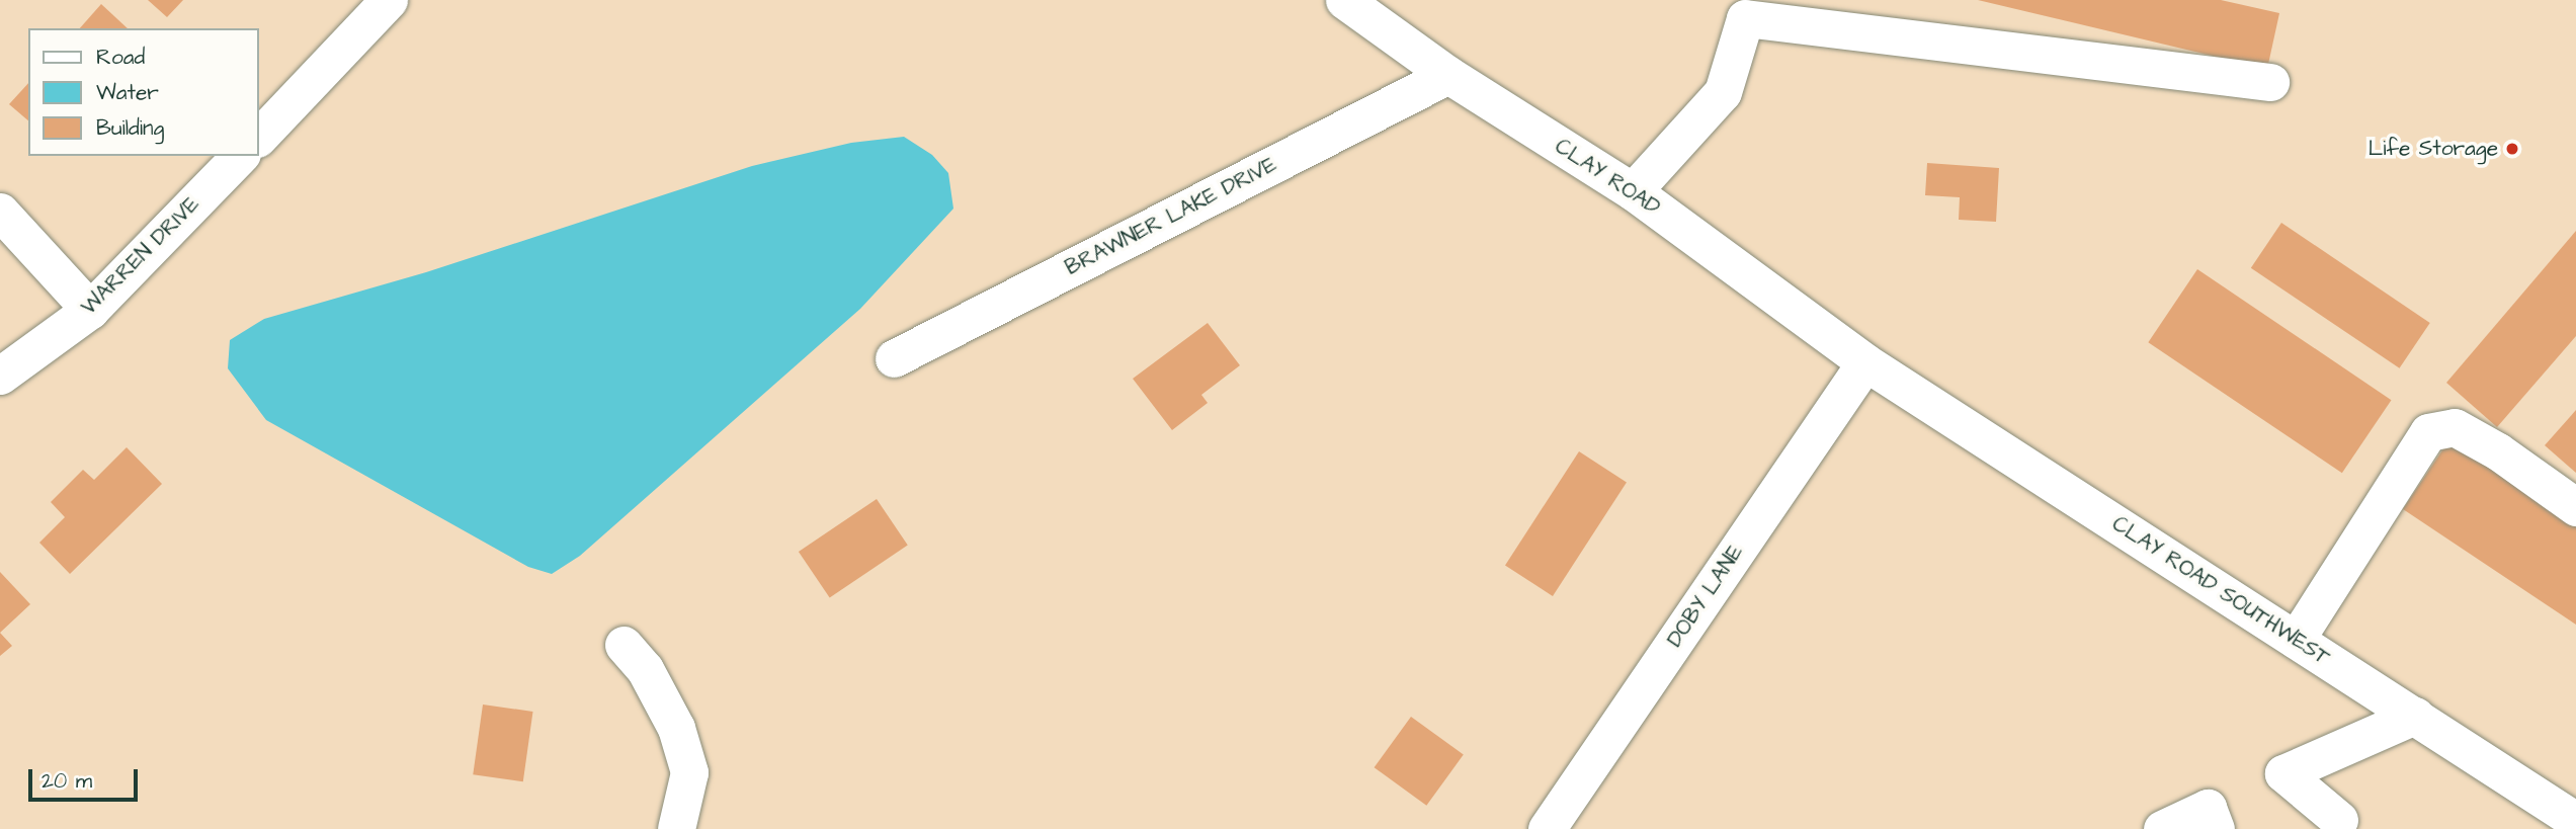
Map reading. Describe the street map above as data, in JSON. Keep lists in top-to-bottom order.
{
  "streets": {
    "street": [
      "CLAY ROAD",
      "BRAWNER LAKE DRIVE",
      "WARREN DRIVE",
      "CLAY ROAD SOUTHWEST",
      "DOBY LANE"
    ]
  },
  "crossings": [
    ["CLAY ROAD", "BRAWNER LAKE DRIVE"],
    ["CLAY ROAD", "CLAY ROAD SOUTHWEST"],
    ["CLAY ROAD", "DOBY LANE"],
    ["CLAY ROAD SOUTHWEST", "DOBY LANE"]
  ],
  "places": ["Life Storage"],
  "legend": ["Road", "Water", "Building"],
  "scale_bar": "20 m"
}
